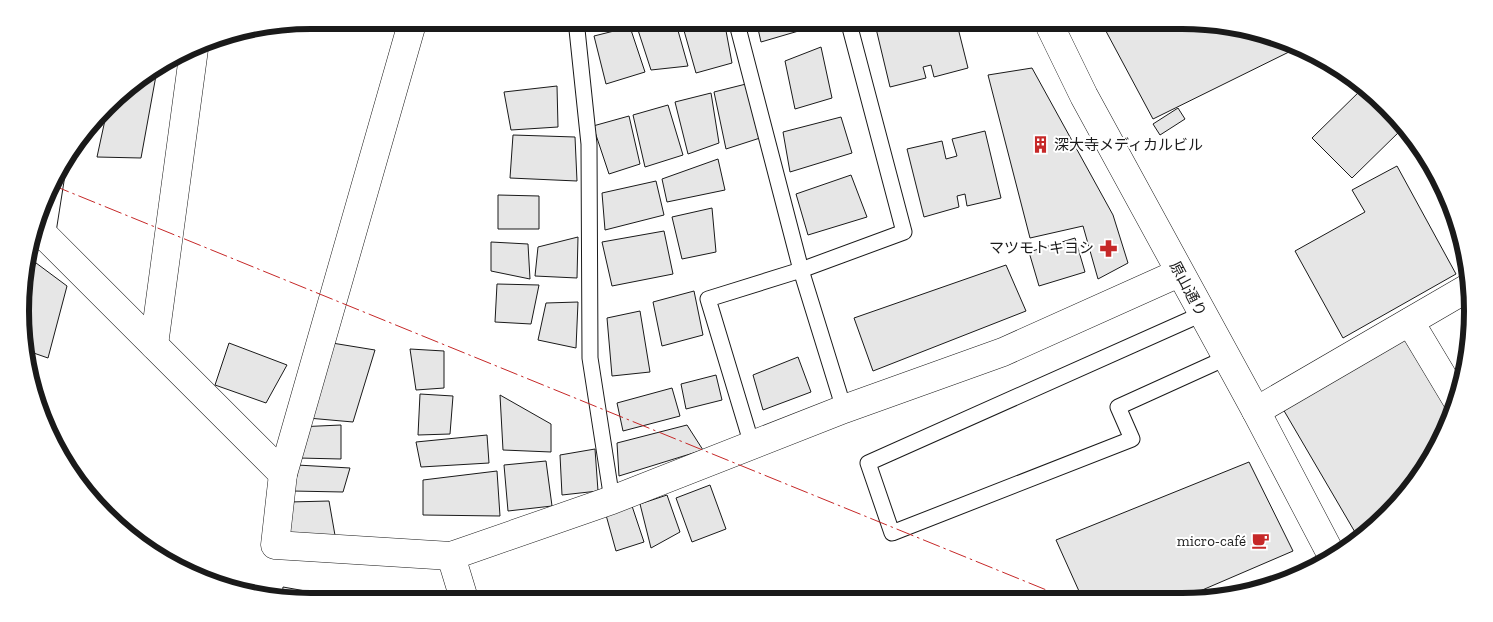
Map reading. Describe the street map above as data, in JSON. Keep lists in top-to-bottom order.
{
  "streets": {
    "street": ["原山通り"]
  },
  "places": {
    "building": ["深大寺メディカルビル"],
    "pharmacy": ["マツモトキヨシ"],
    "cafe": ["micro-café"]
  }
}
